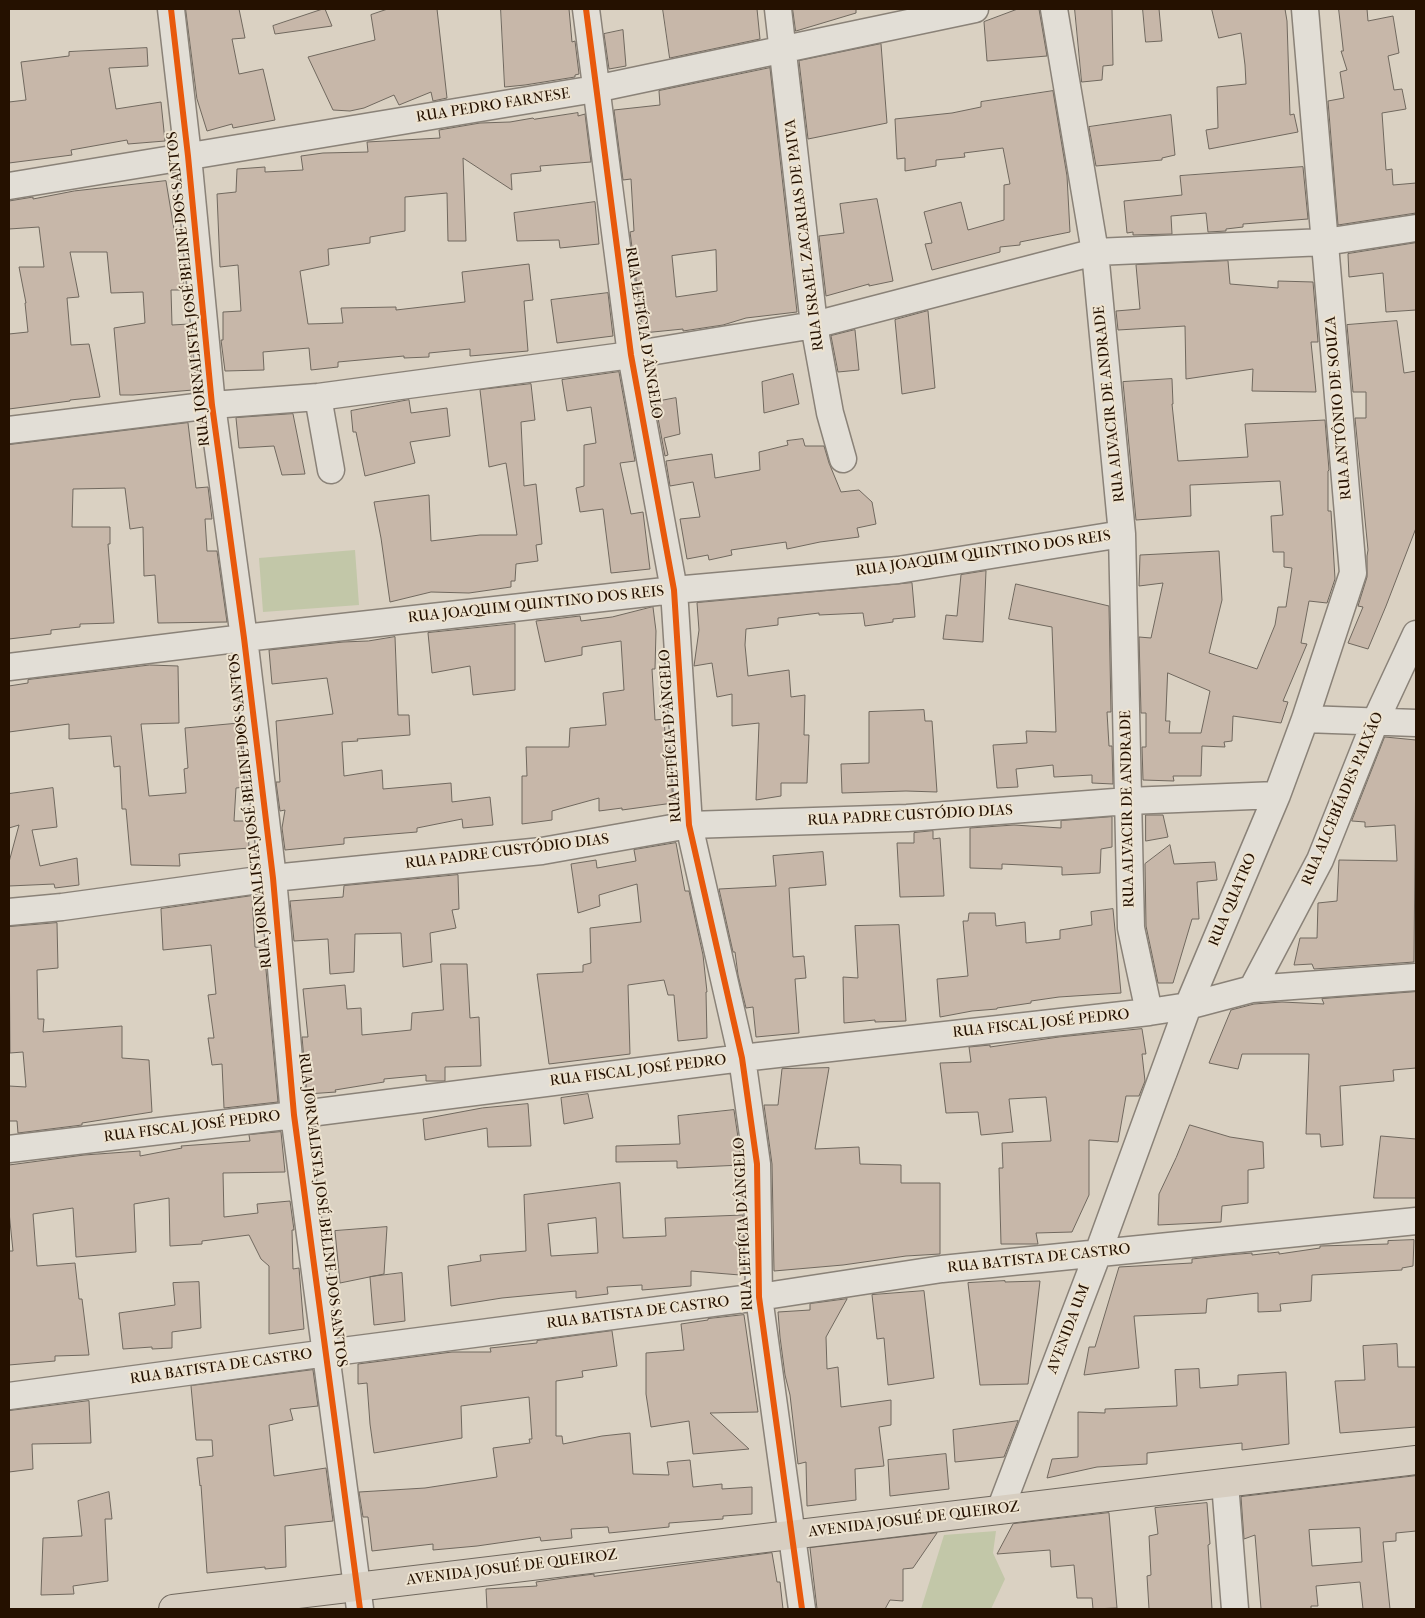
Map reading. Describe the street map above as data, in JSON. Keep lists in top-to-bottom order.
{
  "streets": {
    "main road": ["AVENIDA JOSUÉ DE QUEIROZ"],
    "street": [
      "RUA PEDRO FARNESE",
      "RUA ISRAEL ZACARIAS DE PAIVA",
      "RUA JORNALISTA JOSÉ BELINE DOS SANTOS",
      "RUA LETÍCIA D'ÂNGELO",
      "RUA ALVACIR DE ANDRADE",
      "RUA ANTÔNIO DE SOUZA",
      "RUA JOAQUIM QUINTINO DOS REIS",
      "RUA ALCEBÍADES PAIXÃO",
      "RUA PADRE CUSTÓDIO DIAS",
      "RUA QUATRO",
      "RUA FISCAL JOSÉ PEDRO",
      "RUA BATISTA DE CASTRO",
      "AVENIDA UM"
    ]
  },
  "crossings": [
    ["RUA PEDRO FARNESE", "RUA ISRAEL ZACARIAS DE PAIVA"],
    ["RUA PEDRO FARNESE", "RUA JORNALISTA JOSÉ BELINE DOS SANTOS"],
    ["RUA PEDRO FARNESE", "RUA LETÍCIA D'ÂNGELO"],
    ["RUA JORNALISTA JOSÉ BELINE DOS SANTOS", "RUA JOAQUIM QUINTINO DOS REIS"],
    ["RUA JORNALISTA JOSÉ BELINE DOS SANTOS", "RUA PADRE CUSTÓDIO DIAS"],
    ["RUA JORNALISTA JOSÉ BELINE DOS SANTOS", "RUA FISCAL JOSÉ PEDRO"],
    ["RUA JORNALISTA JOSÉ BELINE DOS SANTOS", "RUA BATISTA DE CASTRO"],
    ["RUA JORNALISTA JOSÉ BELINE DOS SANTOS", "AVENIDA JOSUÉ DE QUEIROZ"],
    ["RUA LETÍCIA D'ÂNGELO", "RUA JOAQUIM QUINTINO DOS REIS"],
    ["RUA LETÍCIA D'ÂNGELO", "RUA PADRE CUSTÓDIO DIAS"],
    ["RUA LETÍCIA D'ÂNGELO", "RUA FISCAL JOSÉ PEDRO"],
    ["RUA LETÍCIA D'ÂNGELO", "RUA BATISTA DE CASTRO"],
    ["RUA LETÍCIA D'ÂNGELO", "AVENIDA JOSUÉ DE QUEIROZ"],
    ["RUA ALVACIR DE ANDRADE", "RUA JOAQUIM QUINTINO DOS REIS"],
    ["RUA ALVACIR DE ANDRADE", "RUA PADRE CUSTÓDIO DIAS"],
    ["RUA ALVACIR DE ANDRADE", "RUA FISCAL JOSÉ PEDRO"],
    ["RUA ANTÔNIO DE SOUZA", "RUA PADRE CUSTÓDIO DIAS"],
    ["RUA ANTÔNIO DE SOUZA", "RUA QUATRO"],
    ["RUA ALCEBÍADES PAIXÃO", "RUA FISCAL JOSÉ PEDRO"],
    ["RUA PADRE CUSTÓDIO DIAS", "RUA QUATRO"],
    ["RUA QUATRO", "RUA FISCAL JOSÉ PEDRO"],
    ["RUA QUATRO", "AVENIDA UM"],
    ["RUA FISCAL JOSÉ PEDRO", "AVENIDA UM"],
    ["RUA BATISTA DE CASTRO", "AVENIDA UM"],
    ["AVENIDA UM", "AVENIDA JOSUÉ DE QUEIROZ"]
  ]
}
